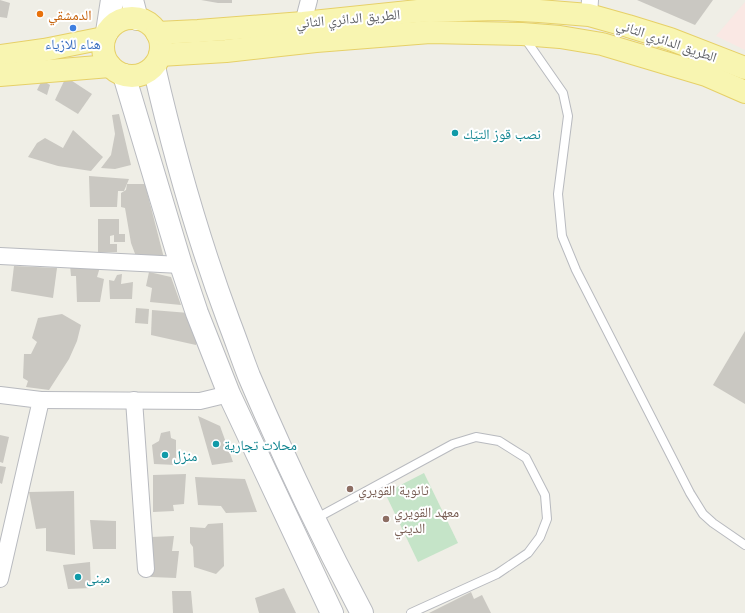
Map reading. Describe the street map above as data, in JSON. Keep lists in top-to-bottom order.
{
  "streets": {
    "main road": ["الطريق الدائري الثاني"]
  },
  "places": [
    "الدمشقي",
    "هناء للازياء",
    "نصب قوز التيّك",
    "محلات تجارية",
    "منزل",
    "ثانوية القويري",
    "معهد القويري الديني",
    "مبنى"
  ]
}
